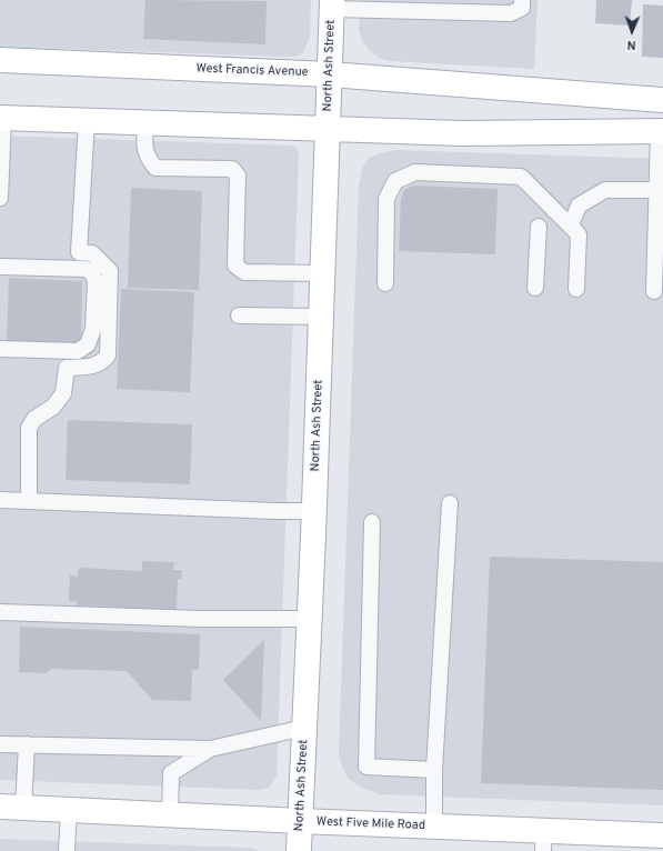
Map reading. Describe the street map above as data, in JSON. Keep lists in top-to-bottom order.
{
  "streets": {
    "main road": ["North Ash Street", "West Francis Avenue", "West Five Mile Road"]
  },
  "crossings": [
    ["North Ash Street", "West Francis Avenue"],
    ["North Ash Street", "West Five Mile Road"]
  ],
  "north": "bottom"
}
